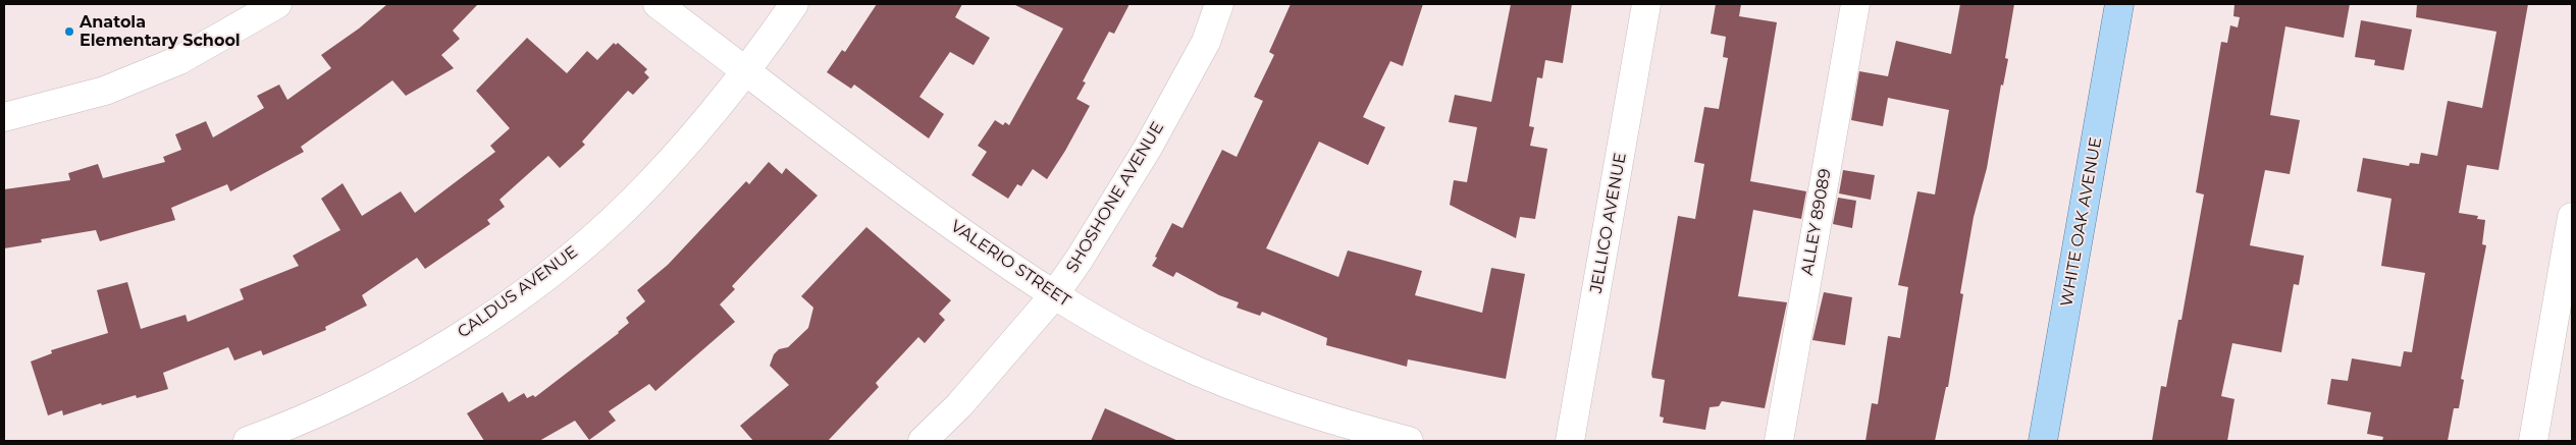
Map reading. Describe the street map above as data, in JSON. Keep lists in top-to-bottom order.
{
  "streets": {
    "main road": ["WHITE OAK AVENUE"],
    "street": [
      "SHOSHONE AVENUE",
      "ALLEY 89089",
      "JELLICO AVENUE",
      "VALERIO STREET",
      "CALDUS AVENUE"
    ]
  },
  "crossings": [
    ["SHOSHONE AVENUE", "VALERIO STREET"],
    ["VALERIO STREET", "CALDUS AVENUE"]
  ],
  "places": ["Anatola Elementary School"]
}
